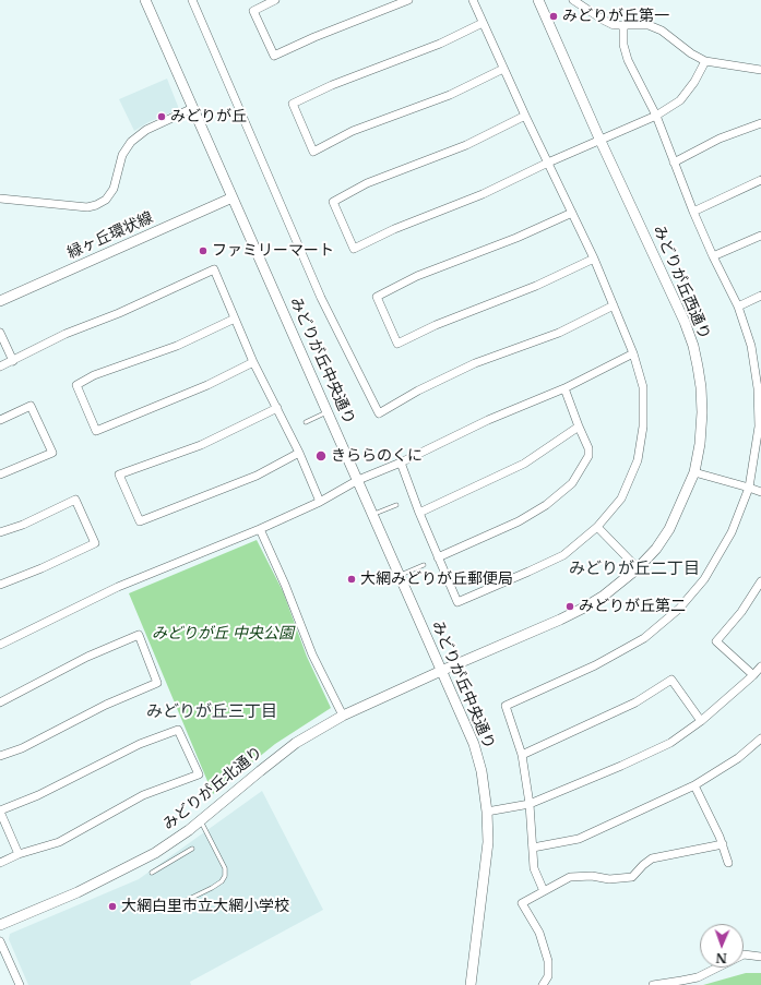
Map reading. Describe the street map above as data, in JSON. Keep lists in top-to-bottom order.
{
  "streets": {
    "street": [
      "緑ヶ丘環状線",
      "みどりが丘西通り",
      "みどりが丘中央通り",
      "みどりが丘北通り"
    ]
  },
  "crossings": [
    ["緑ヶ丘環状線", "みどりが丘中央通り"],
    ["みどりが丘西通り", "みどりが丘中央通り"],
    ["みどりが丘西通り", "みどりが丘北通り"],
    ["みどりが丘中央通り", "みどりが丘北通り"]
  ],
  "districts": ["みどりが丘二丁目", "みどりが丘三丁目"],
  "parks": ["みどりが丘 中央公園"],
  "places": [
    "みどりが丘第一",
    "みどりが丘",
    "ファミリーマート",
    "きららのくに",
    "大網みどりが丘郵便局",
    "みどりが丘第二",
    "大網白里市立大網小学校"
  ],
  "north": "bottom"
}
